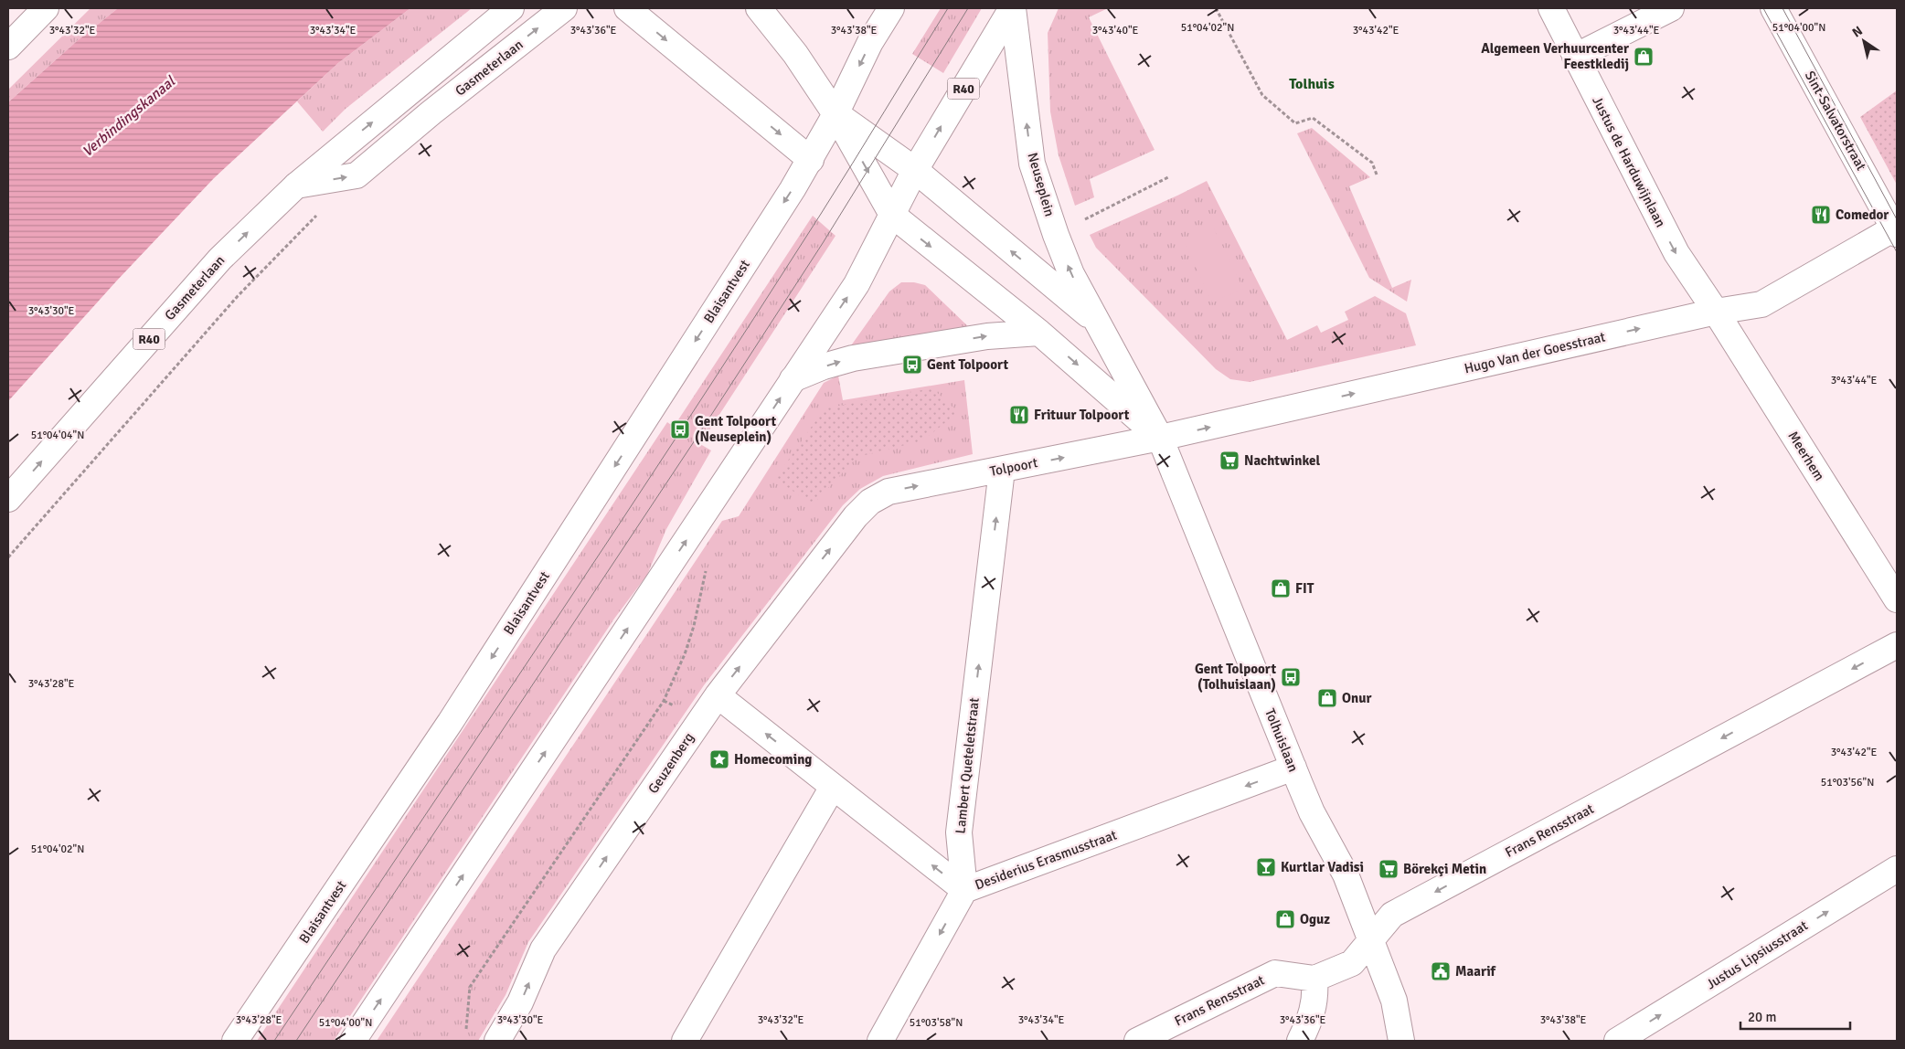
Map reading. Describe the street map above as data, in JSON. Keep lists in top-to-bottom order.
{
  "streets": {
    "street": [
      "Gasmeterlaan",
      "R40",
      "Sint-Salvatorstraat",
      "Justus de Harduwijnlaan",
      "Neuseplein",
      "Blaisantvest",
      "Hugo Van der Goesstraat",
      "Meerhem",
      "Tolpoort",
      "Tolhuislaan",
      "Geuzenberg",
      "Lambert Queteletstraat",
      "Frans Rensstraat",
      "Desiderius Erasmusstraat",
      "Justus Lipsiusstraat"
    ]
  },
  "crossings": [
    ["Sint-Salvatorstraat", "Hugo Van der Goesstraat"],
    ["Justus de Harduwijnlaan", "Hugo Van der Goesstraat"],
    ["Justus de Harduwijnlaan", "Meerhem"],
    ["Neuseplein", "Blaisantvest"],
    ["Neuseplein", "Hugo Van der Goesstraat"],
    ["Neuseplein", "Tolpoort"],
    ["Neuseplein", "Tolhuislaan"],
    ["Hugo Van der Goesstraat", "Meerhem"],
    ["Hugo Van der Goesstraat", "Tolpoort"],
    ["Hugo Van der Goesstraat", "Tolhuislaan"],
    ["Tolpoort", "Tolhuislaan"],
    ["Tolpoort", "Geuzenberg"],
    ["Tolpoort", "Lambert Queteletstraat"],
    ["Tolhuislaan", "Frans Rensstraat"],
    ["Tolhuislaan", "Desiderius Erasmusstraat"],
    ["Geuzenberg", "Desiderius Erasmusstraat"],
    ["Lambert Queteletstraat", "Desiderius Erasmusstraat"]
  ],
  "one_way": [
    "Gasmeterlaan",
    "Justus de Harduwijnlaan",
    "Hugo Van der Goesstraat",
    "Frans Rensstraat",
    "Desiderius Erasmusstraat",
    "Justus Lipsiusstraat"
  ],
  "districts": ["Tolhuis"],
  "water": ["Verbindingskanaal"],
  "places": {
    "shop": [
      "Algemeen Verhuurcenter Feestkledij",
      "FIT",
      "Onur",
      "Oguz"
    ],
    "restaurant": ["Comedor", "Frituur Tolpoort"],
    "bus stop": ["Gent Tolpoort", "Gent Tolpoort (Neuseplein)", "Gent Tolpoort (Tolhuislaan)"],
    "supermarket": ["Nachtwinkel", "Börekçi Metin"],
    "place": ["Homecoming"],
    "bar": ["Kurtlar Vadisi"],
    "public building": ["Maarif"]
  },
  "scale_bar": "20 m",
  "north": "top left",
  "coordinates": [
    "51°04'00\"N",
    "51°04'02\"N",
    "3°43'34\"E",
    "3°43'40\"E",
    "3°43'42\"E",
    "3°43'44\"E",
    "3°43'32\"E",
    "3°43'36\"E",
    "3°43'38\"E",
    "3°43'30\"E",
    "51°04'04\"N",
    "3°43'28\"E",
    "51°03'56\"N",
    "51°03'58\"N"
  ]
}
